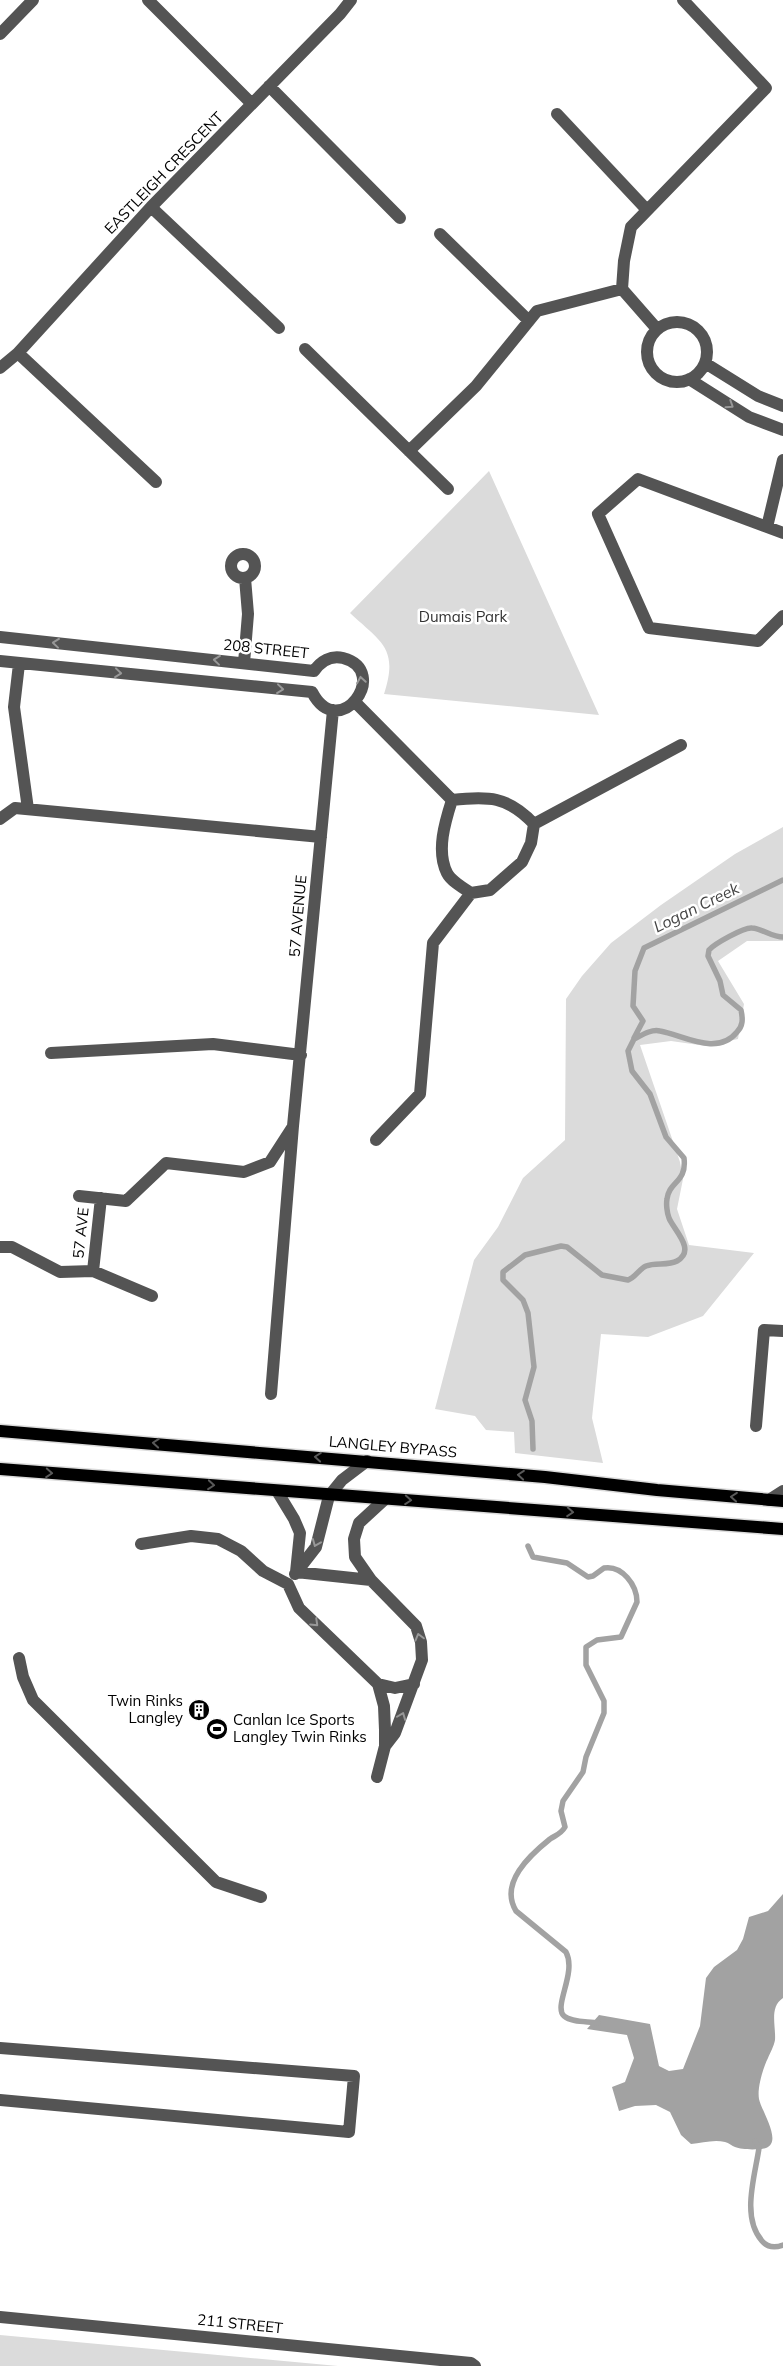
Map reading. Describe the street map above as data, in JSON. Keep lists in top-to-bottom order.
{
  "streets": {
    "main road": ["LANGLEY BYPASS"],
    "street": [
      "EASTLEIGH CRESCENT",
      "208 STREET",
      "57 AVENUE",
      "57 AVE",
      "211 STREET"
    ]
  },
  "water": ["Logan Creek"],
  "parks": ["Dumais Park"],
  "places": {
    "building": ["Twin Rinks Langley"],
    "sports": ["Canlan Ice Sports Langley Twin Rinks"]
  }
}
